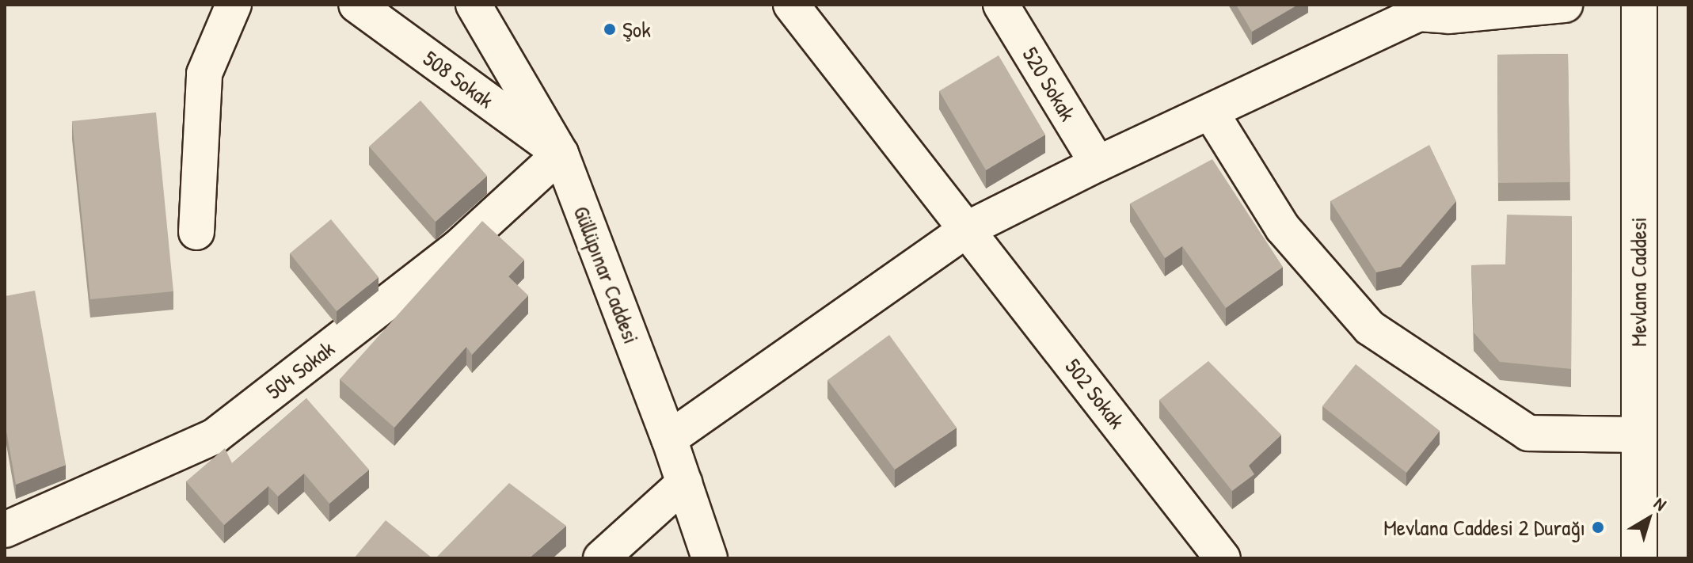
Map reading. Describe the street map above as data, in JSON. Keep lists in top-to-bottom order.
{
  "streets": {
    "street": [
      "508 Sokak",
      "520 Sokak",
      "Güllüpınar Caddesi",
      "Mevlana Caddesi",
      "504 Sokak",
      "502 Sokak"
    ]
  },
  "crossings": [
    ["508 Sokak", "Güllüpınar Caddesi"],
    ["508 Sokak", "504 Sokak"],
    ["Güllüpınar Caddesi", "504 Sokak"]
  ],
  "places": ["Şok", "Mevlana Caddesi 2 Durağı"],
  "north": "top right"
}
